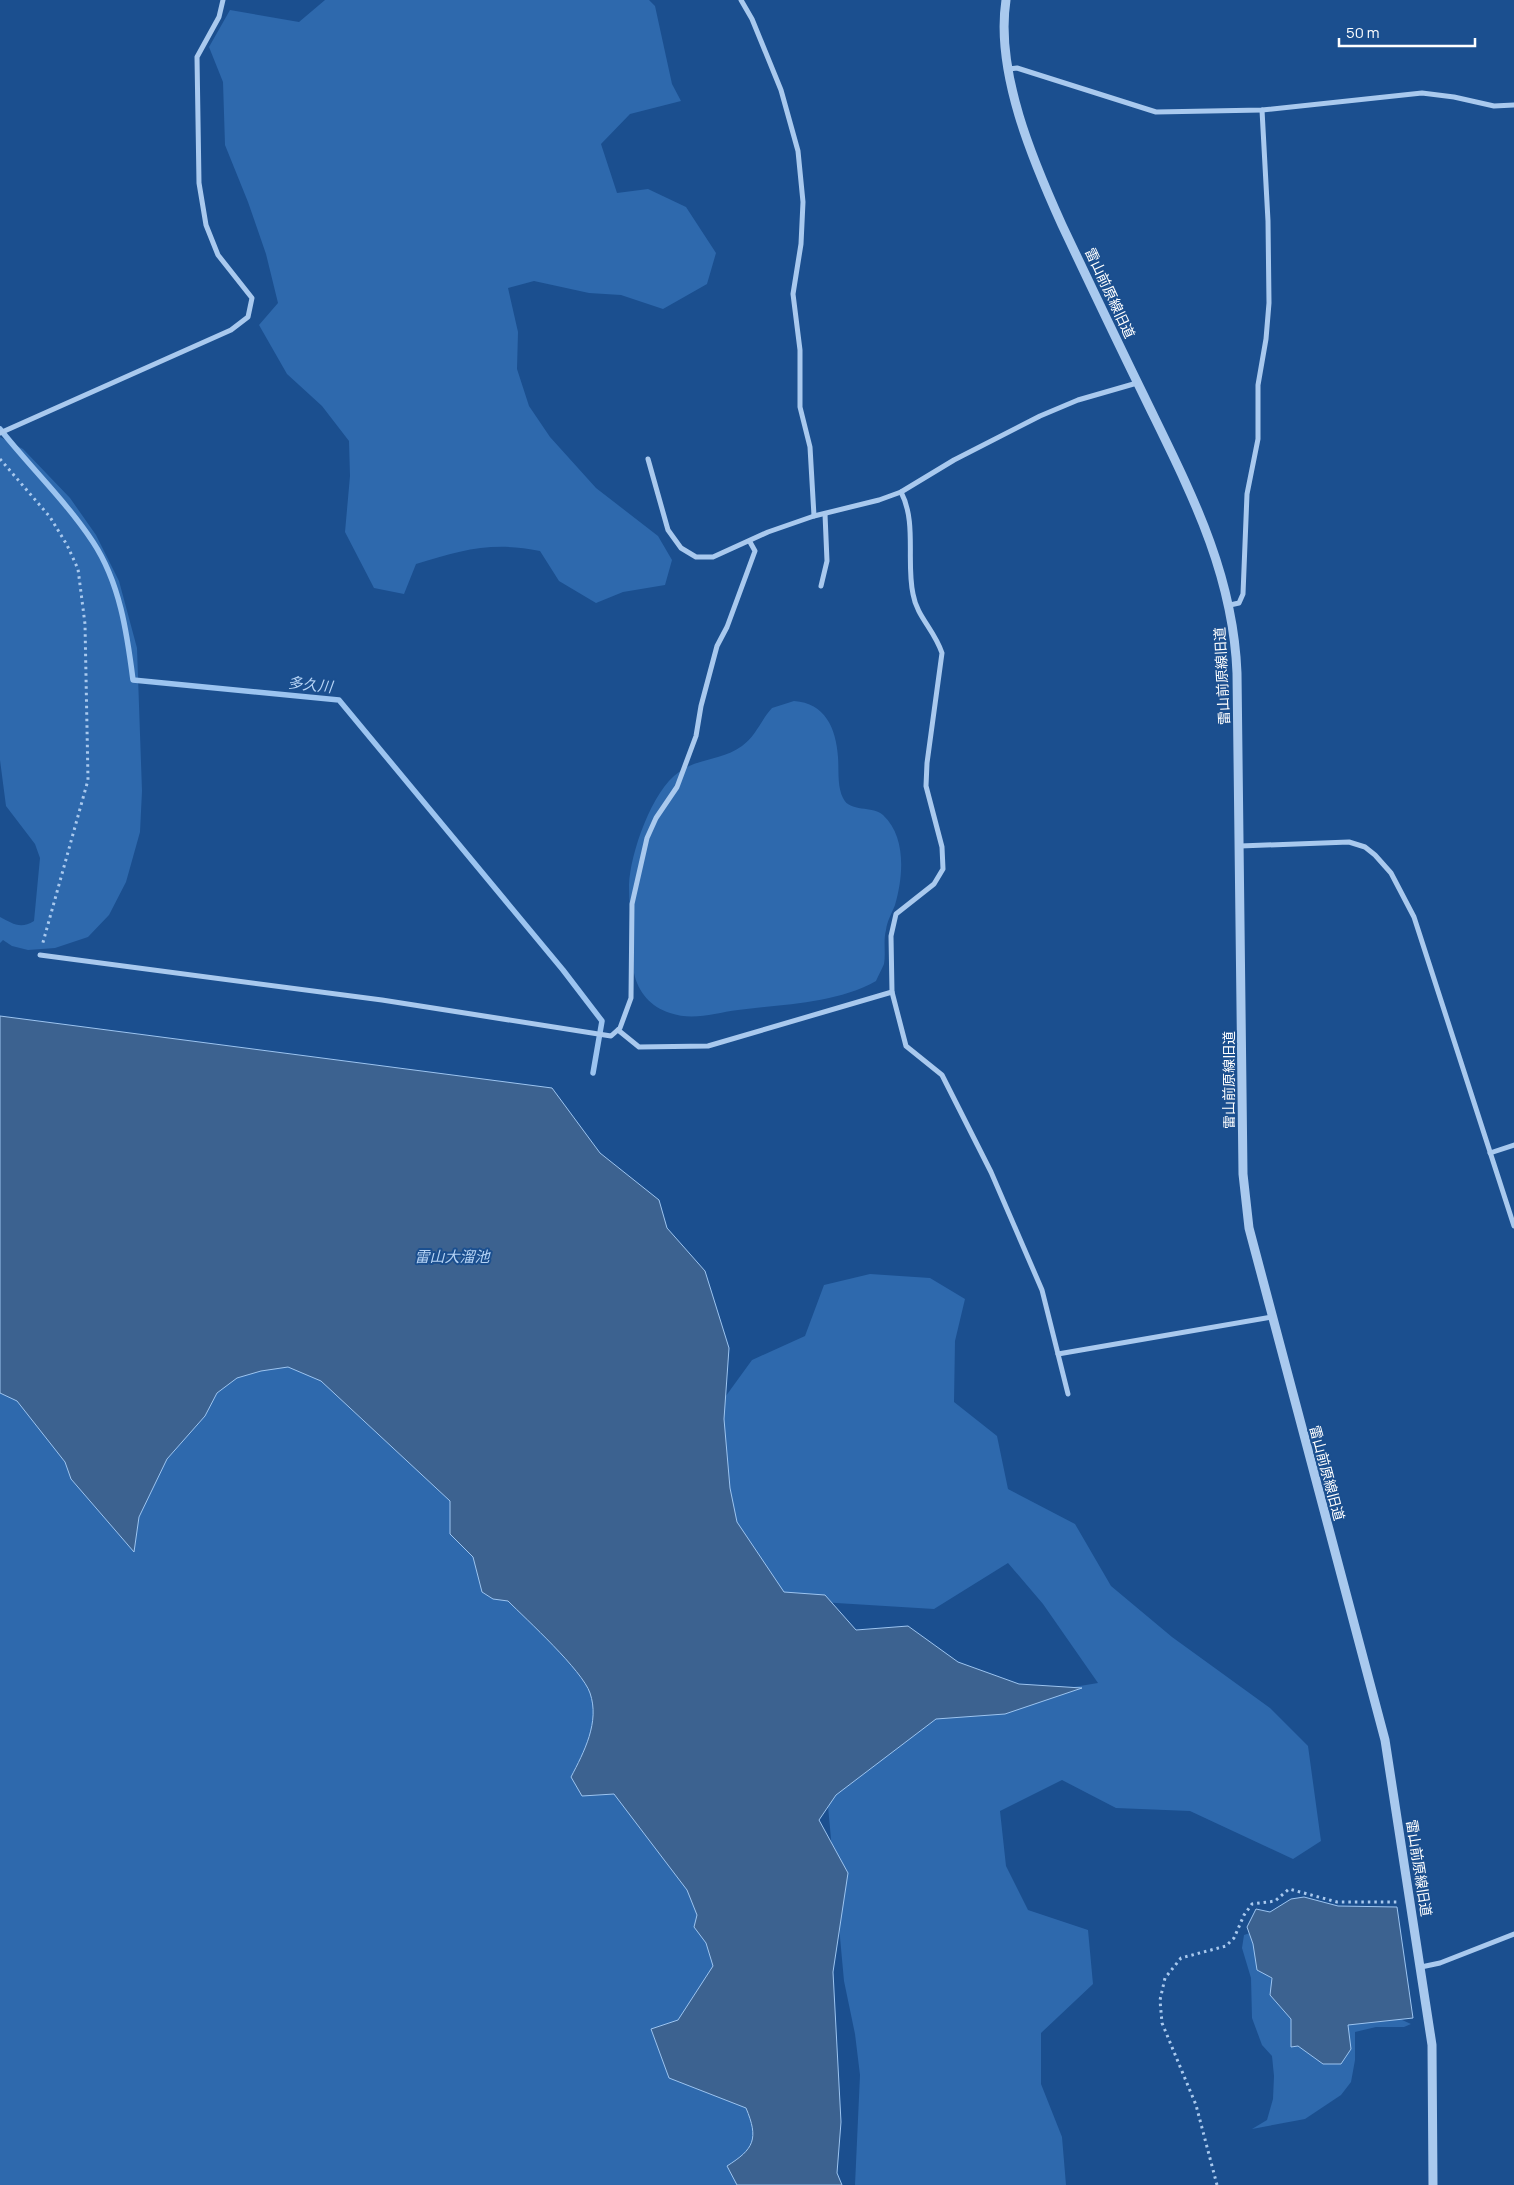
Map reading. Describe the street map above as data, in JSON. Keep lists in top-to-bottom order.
{
  "streets": {
    "street": ["雷山前原線旧道"]
  },
  "water": ["多久川", "雷山大溜池"],
  "scale_bar": "50 m"
}
